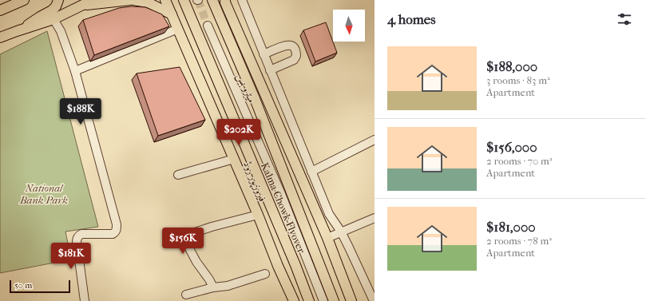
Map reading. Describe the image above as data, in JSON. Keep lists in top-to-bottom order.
{
  "streets": {
    "main road": ["فیروزپور روڈ", "Kalma Chowk Flyover"],
    "street": ["میٹرو بس"]
  },
  "parks": ["National Bank Park"],
  "scale_bar": "50 m",
  "north": "bottom",
  "page": {
    "heading": "4 homes",
    "list": [
      {
        "name": "$188,000",
        "note": "3 rooms · 83 m² · Apartment"
      },
      {
        "name": "$156,000",
        "note": "2 rooms · 70 m² · Apartment"
      },
      {
        "name": "$181,000",
        "note": "2 rooms · 78 m² · Apartment"
      }
    ],
    "price": [
      "$188K",
      "$202K",
      "$156K",
      "$181K"
    ],
    "scale": "50 m"
  }
}
